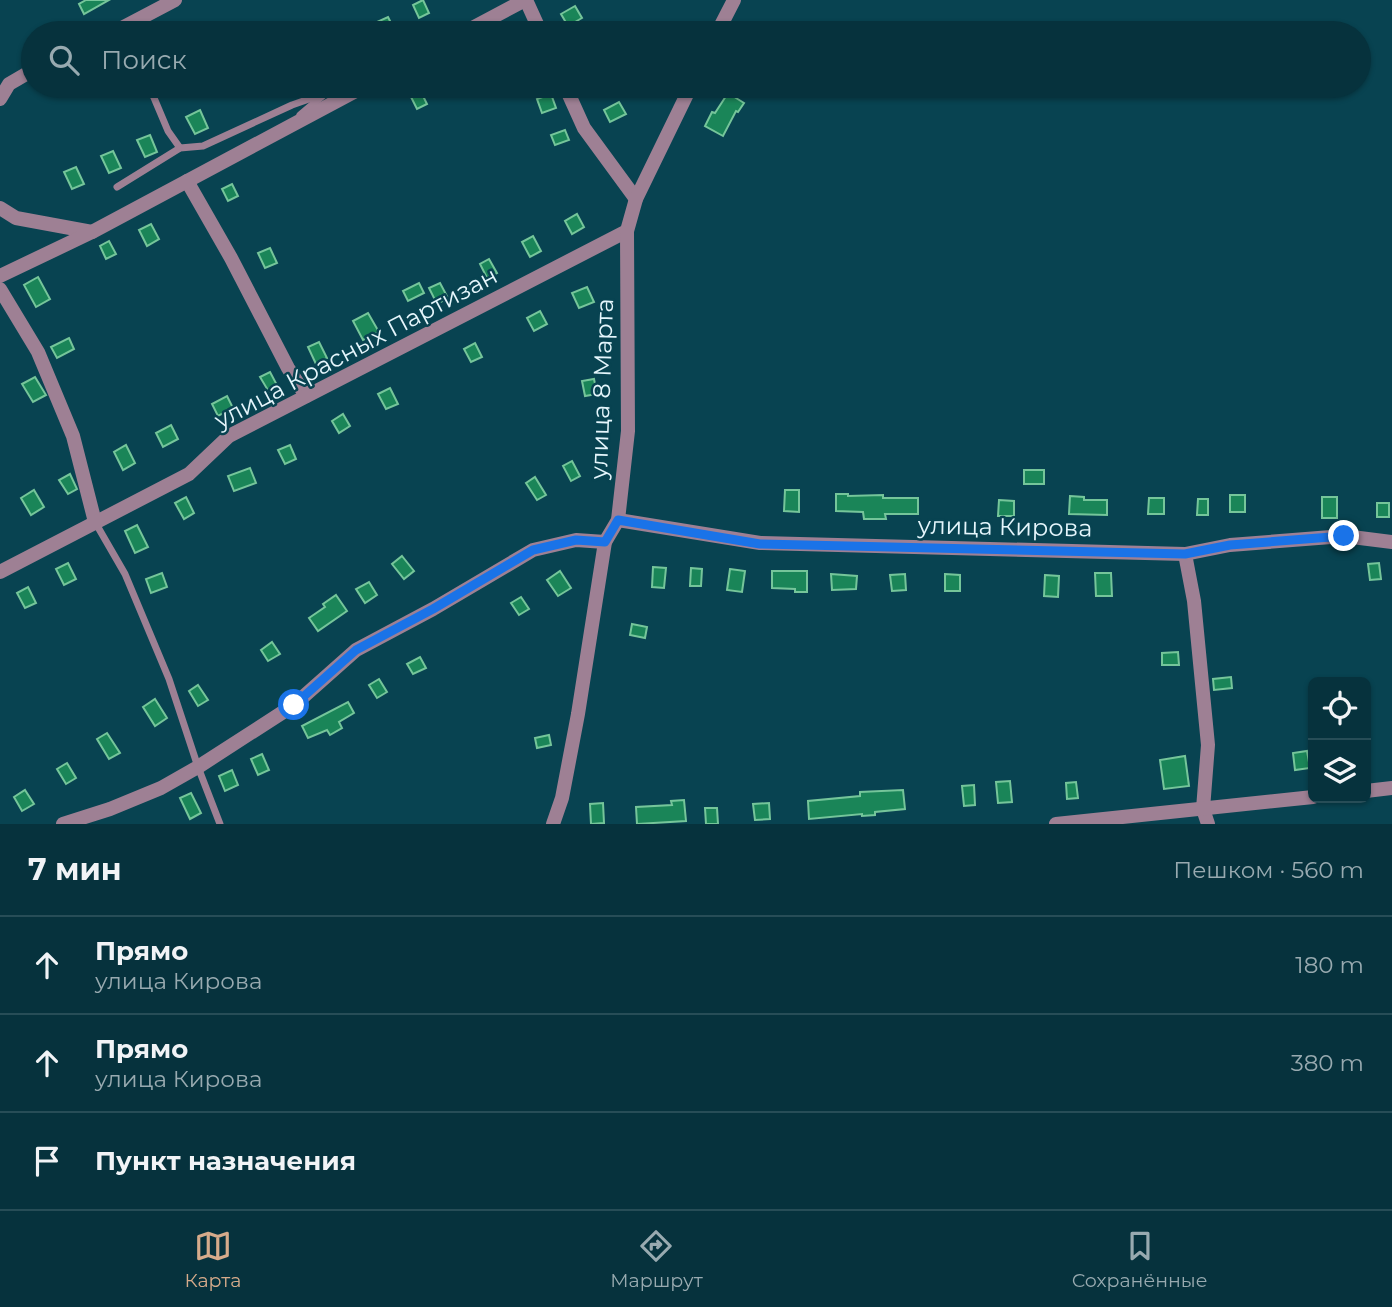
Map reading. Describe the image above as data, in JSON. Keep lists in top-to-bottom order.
{
  "streets": {
    "street": ["улица Красных Партизан", "улица 8 Марта", "улица Кирова"]
  },
  "crossings": [
    ["улица Красных Партизан", "улица 8 Марта"],
    ["улица 8 Марта", "улица Кирова"]
  ],
  "page": {
    "search": "Поиск",
    "heading": ["7 мин", "Пешком · 560 m"],
    "list": [
      ["Прямо", "улица Кирова", "180 m"],
      ["Прямо", "улица Кирова", "380 m"],
      "Пункт назначения"
    ],
    "nav": ["Карта", "Маршрут", "Сохранённые"]
  }
}
